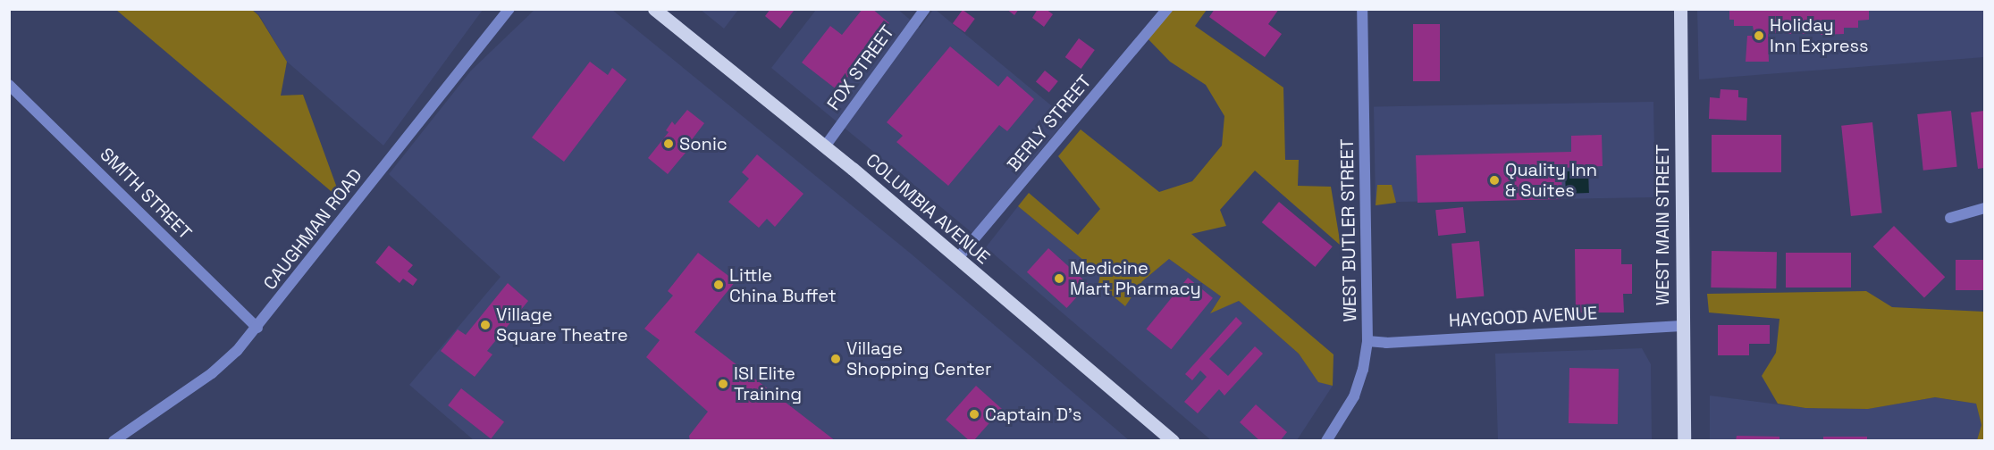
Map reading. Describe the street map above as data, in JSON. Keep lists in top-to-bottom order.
{
  "streets": {
    "main road": ["COLUMBIA AVENUE", "WEST MAIN STREET"],
    "street": [
      "FOX STREET",
      "BERLY STREET",
      "SMITH STREET",
      "CAUGHMAN ROAD",
      "WEST BUTLER STREET",
      "HAYGOOD AVENUE"
    ]
  },
  "crossings": [
    ["FOX STREET", "COLUMBIA AVENUE"],
    ["BERLY STREET", "COLUMBIA AVENUE"],
    ["SMITH STREET", "CAUGHMAN ROAD"],
    ["WEST MAIN STREET", "HAYGOOD AVENUE"],
    ["WEST BUTLER STREET", "HAYGOOD AVENUE"]
  ],
  "places": [
    "Holiday Inn Express",
    "Sonic",
    "Quality Inn & Suites",
    "Medicine Mart Pharmacy",
    "Little China Buffet",
    "Village Square Theatre",
    "Village Shopping Center",
    "ISI Elite Training",
    "Captain D's"
  ]
}
